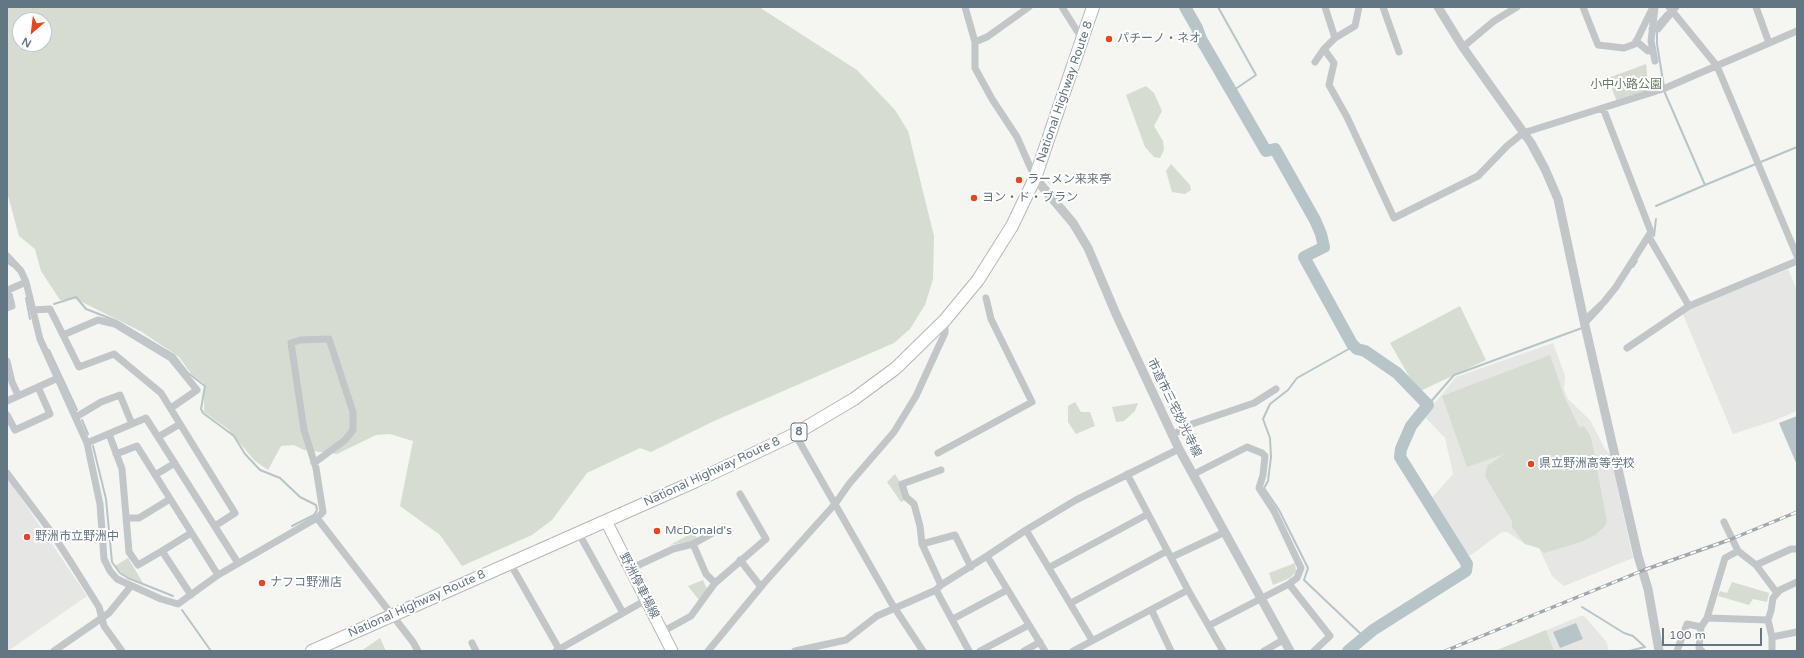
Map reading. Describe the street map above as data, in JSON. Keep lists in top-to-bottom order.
{
  "streets": {
    "highway": ["National Highway Route 8", "8"],
    "main road": ["野洲停車場線"],
    "street": ["市道市三宅妙光寺線"]
  },
  "crossings": [
    ["National Highway Route 8", "市道市三宅妙光寺線"],
    ["National Highway Route 8", "野洲停車場線"]
  ],
  "parks": ["小中小路公園"],
  "places": [
    "パチーノ・ネオ",
    "ラーメン来来亭",
    "ヨン・ド・ブラン",
    "県立野洲高等学校",
    "McDonald's",
    "野洲市立野洲中",
    "ナフコ野洲店"
  ],
  "scale_bar": "100 m",
  "north": "bottom left"
}
